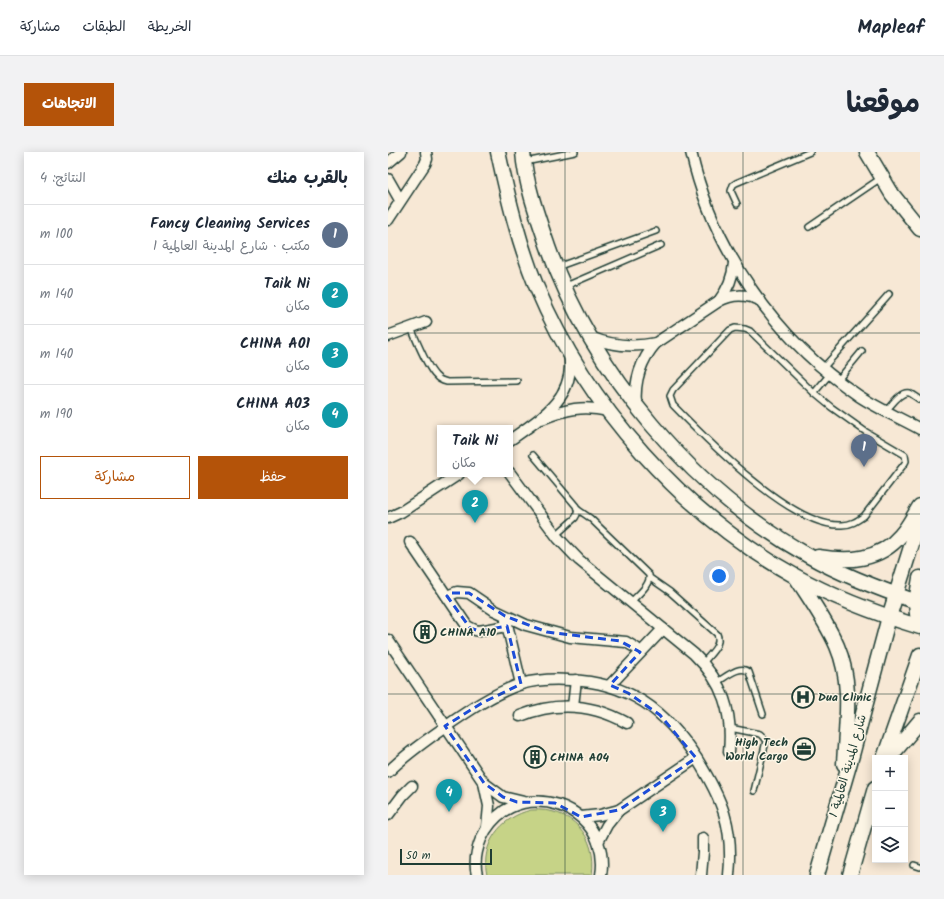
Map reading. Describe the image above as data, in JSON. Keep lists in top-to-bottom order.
{
  "streets": {
    "street": ["شارع المدينة العالمية 1"]
  },
  "places": {
    "building": ["CHINA A10", "CHINA A04"],
    "hospital": ["Dua Clinic"],
    "office": ["High Tech World Cargo"]
  },
  "scale_bar": "50 m",
  "page": {
    "header": "Mapleaf",
    "nav": ["الخريطة", "الطبقات", "مشاركة"],
    "title": "موقعنا",
    "buttons": [
      "الاتجاهات",
      ["حفظ", "مشاركة"]
    ],
    "heading": ["بالقرب منك", "النتائج: 4"],
    "list": [
      {
        "mark": "1",
        "name": "Fancy Cleaning Services",
        "note": "مكتب · شارع المدينة العالمية 1",
        "value": "100 m"
      },
      {
        "mark": "2",
        "name": "Taik Ni",
        "note": "مكان",
        "value": "140 m"
      },
      {
        "mark": "3",
        "name": "CHINA A01",
        "note": "مكان",
        "value": "140 m"
      },
      {
        "mark": "4",
        "name": "CHINA A03",
        "note": "مكان",
        "value": "190 m"
      }
    ],
    "popup": ["Taik Ni", "مكان"],
    "pins": [
      "1",
      "2",
      "4",
      "3"
    ],
    "map_buttons": ["+", "−"],
    "scale": "50 m"
  }
}
